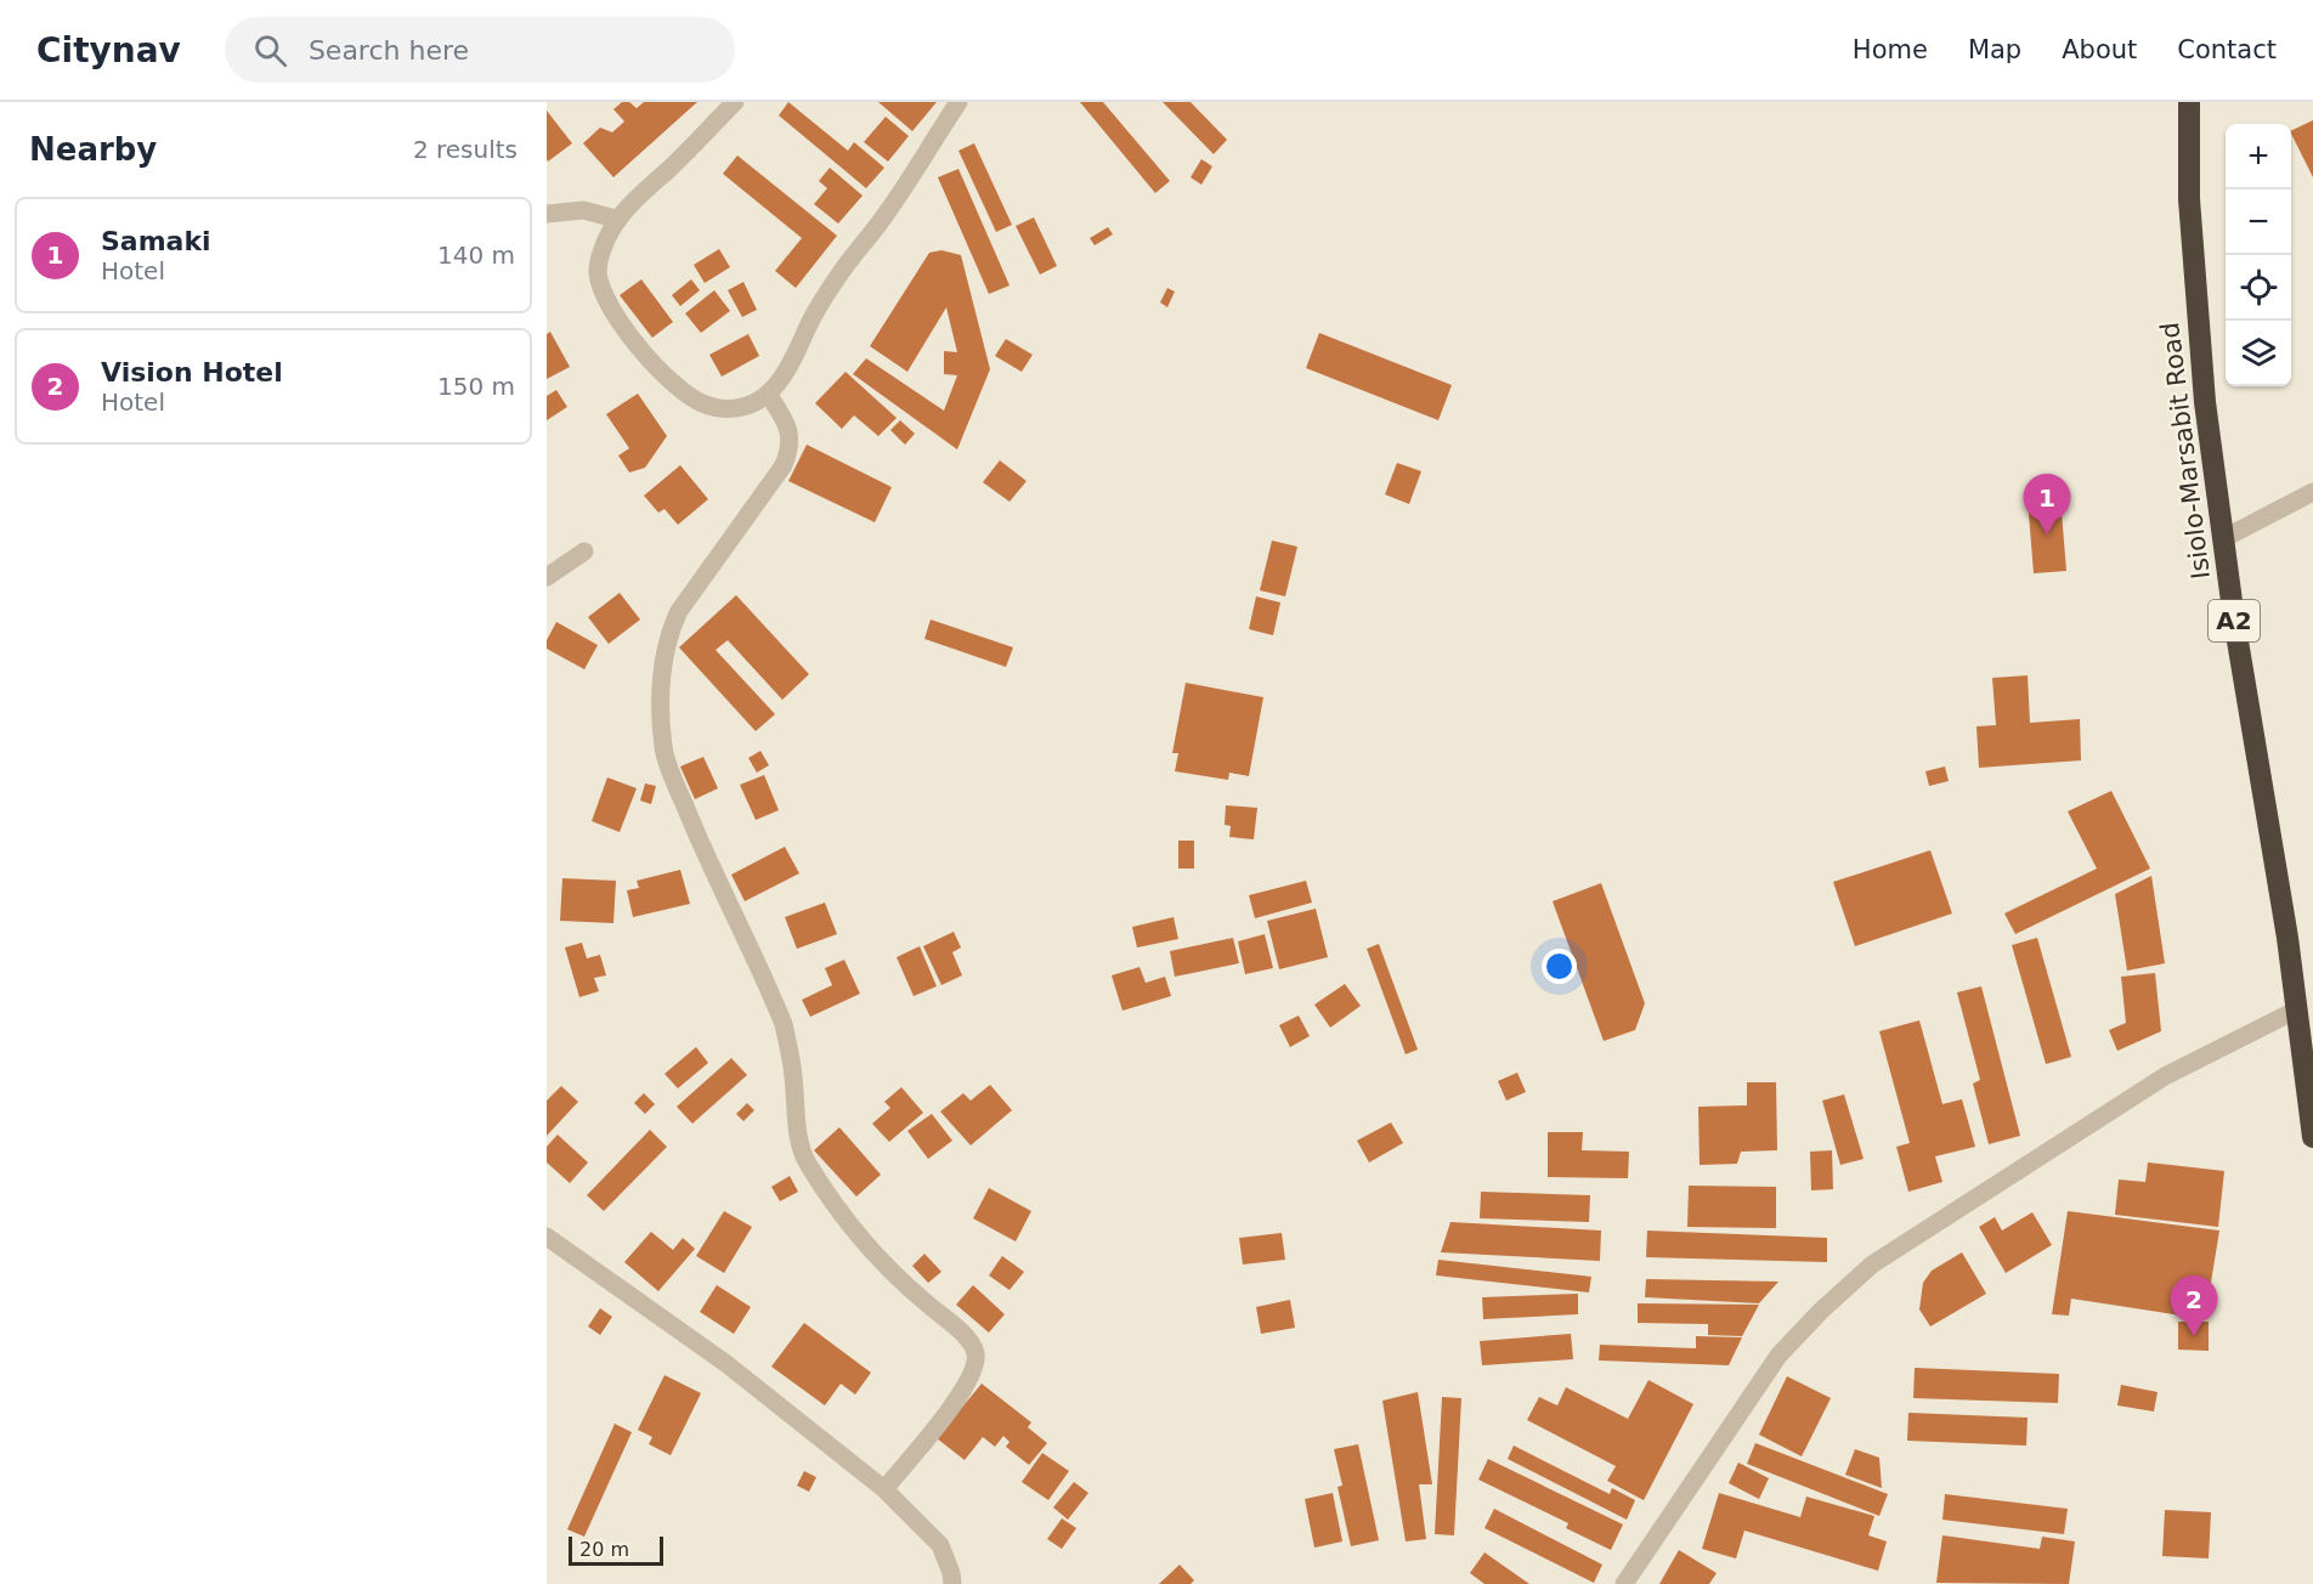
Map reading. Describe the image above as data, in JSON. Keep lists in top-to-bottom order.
{
  "streets": {
    "highway": ["Isiolo-Marsabit Road", "A2"]
  },
  "scale_bar": "20 m",
  "page": {
    "header": "Citynav",
    "search": "Search here",
    "nav": [
      "Home",
      "Map",
      "About",
      "Contact"
    ],
    "heading": ["Nearby", "2 results"],
    "map_buttons": ["+", "−"],
    "list": [
      {
        "mark": "1",
        "name": "Samaki",
        "note": "Hotel",
        "value": "140 m"
      },
      {
        "mark": "2",
        "name": "Vision Hotel",
        "note": "Hotel",
        "value": "150 m"
      }
    ],
    "pins": ["1", "2"],
    "scale": "20 m"
  }
}
